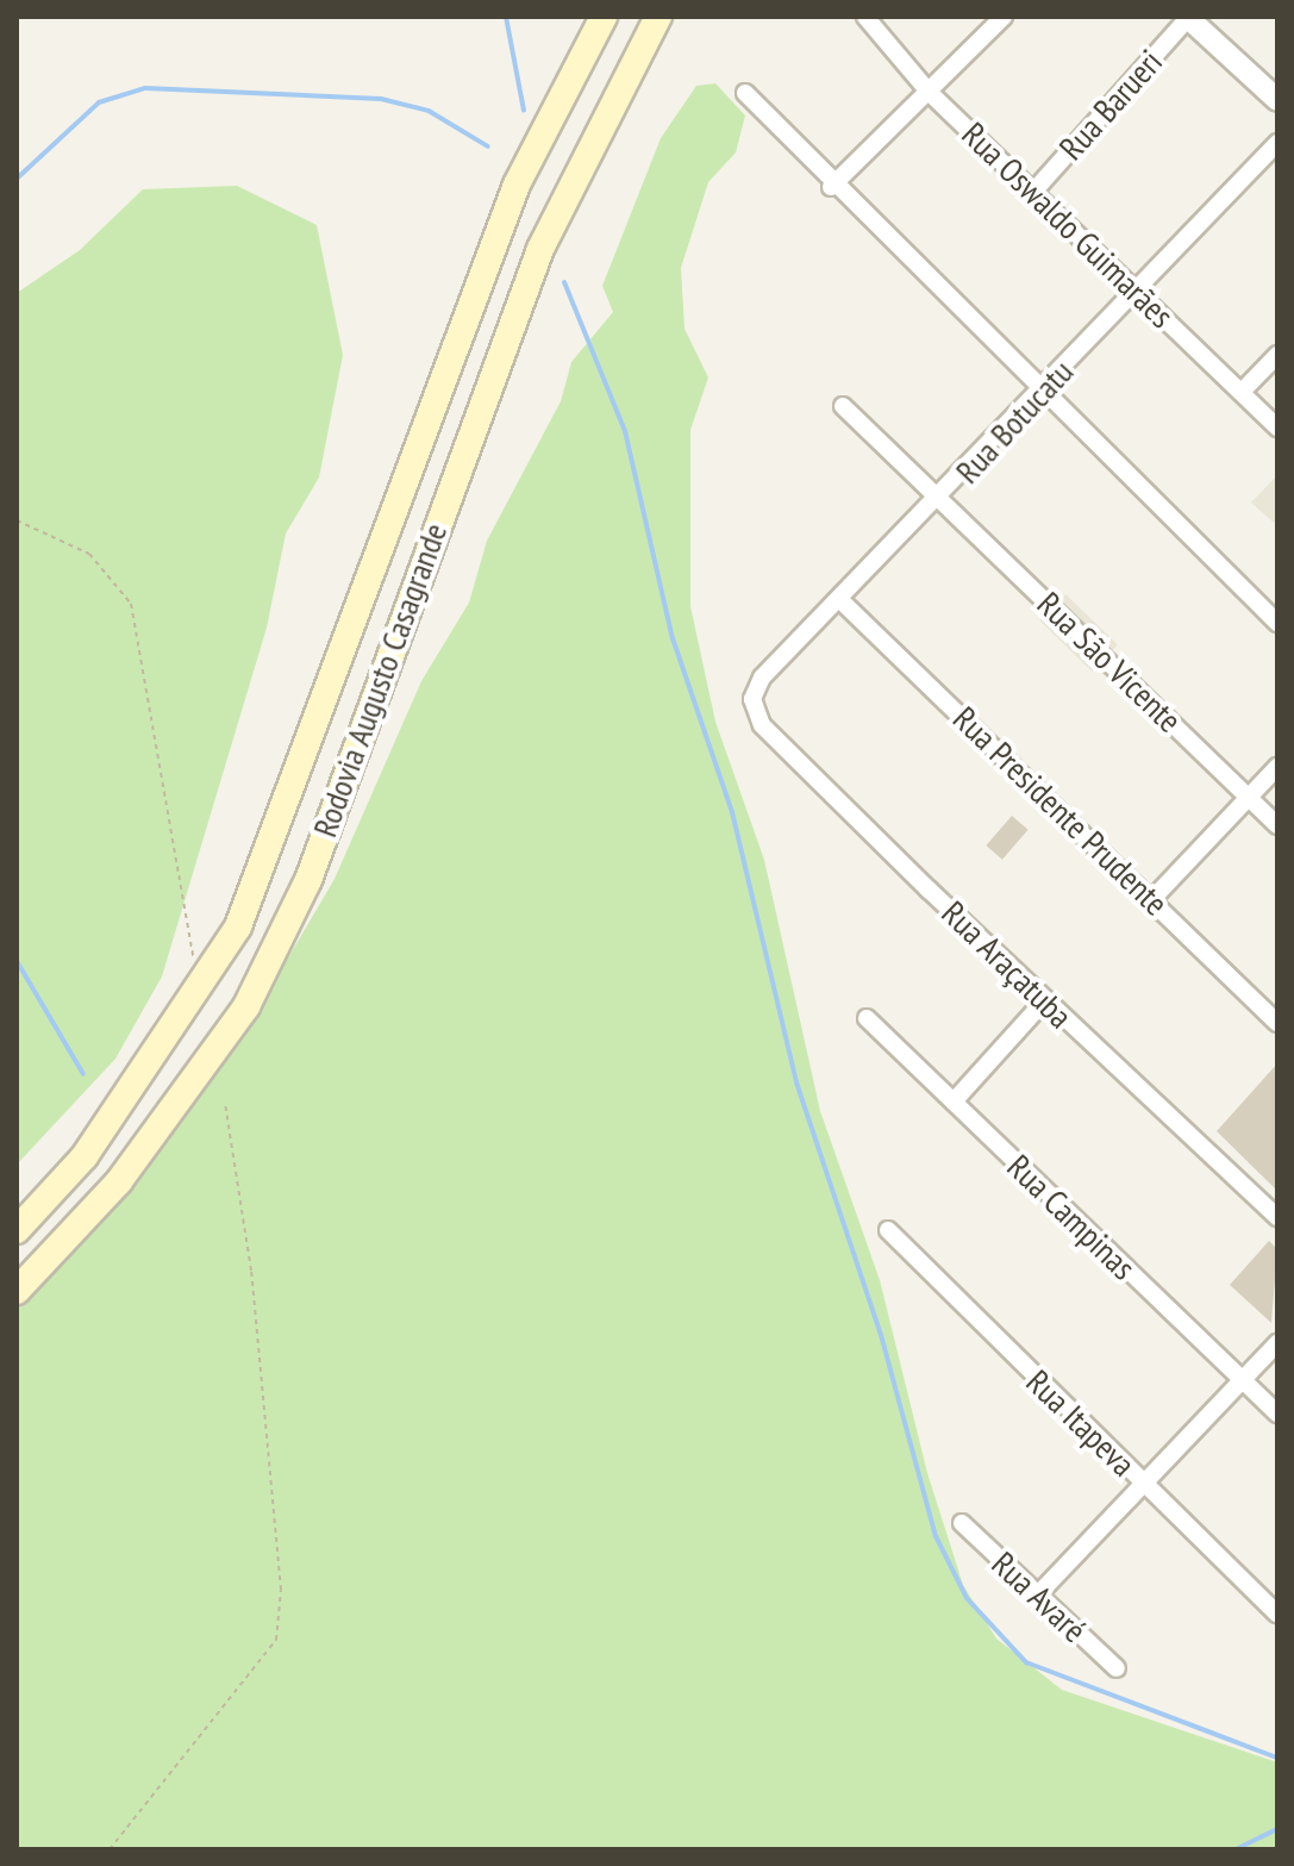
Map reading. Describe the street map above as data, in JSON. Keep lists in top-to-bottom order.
{
  "streets": {
    "main road": ["Rodovia Augusto Casagrande"],
    "street": [
      "Rua Barueri",
      "Rua Oswaldo Guimarães",
      "Rua Botucatu",
      "Rua São Vicente",
      "Rua Presidente Prudente",
      "Rua Araçatuba",
      "Rua Campinas",
      "Rua Itapeva",
      "Rua Avaré"
    ]
  },
  "crossings": [
    ["Rua Barueri", "Rua Oswaldo Guimarães"],
    ["Rua Oswaldo Guimarães", "Rua Botucatu"],
    ["Rua Botucatu", "Rua São Vicente"],
    ["Rua Botucatu", "Rua Presidente Prudente"],
    ["Rua Botucatu", "Rua Araçatuba"]
  ]
}
